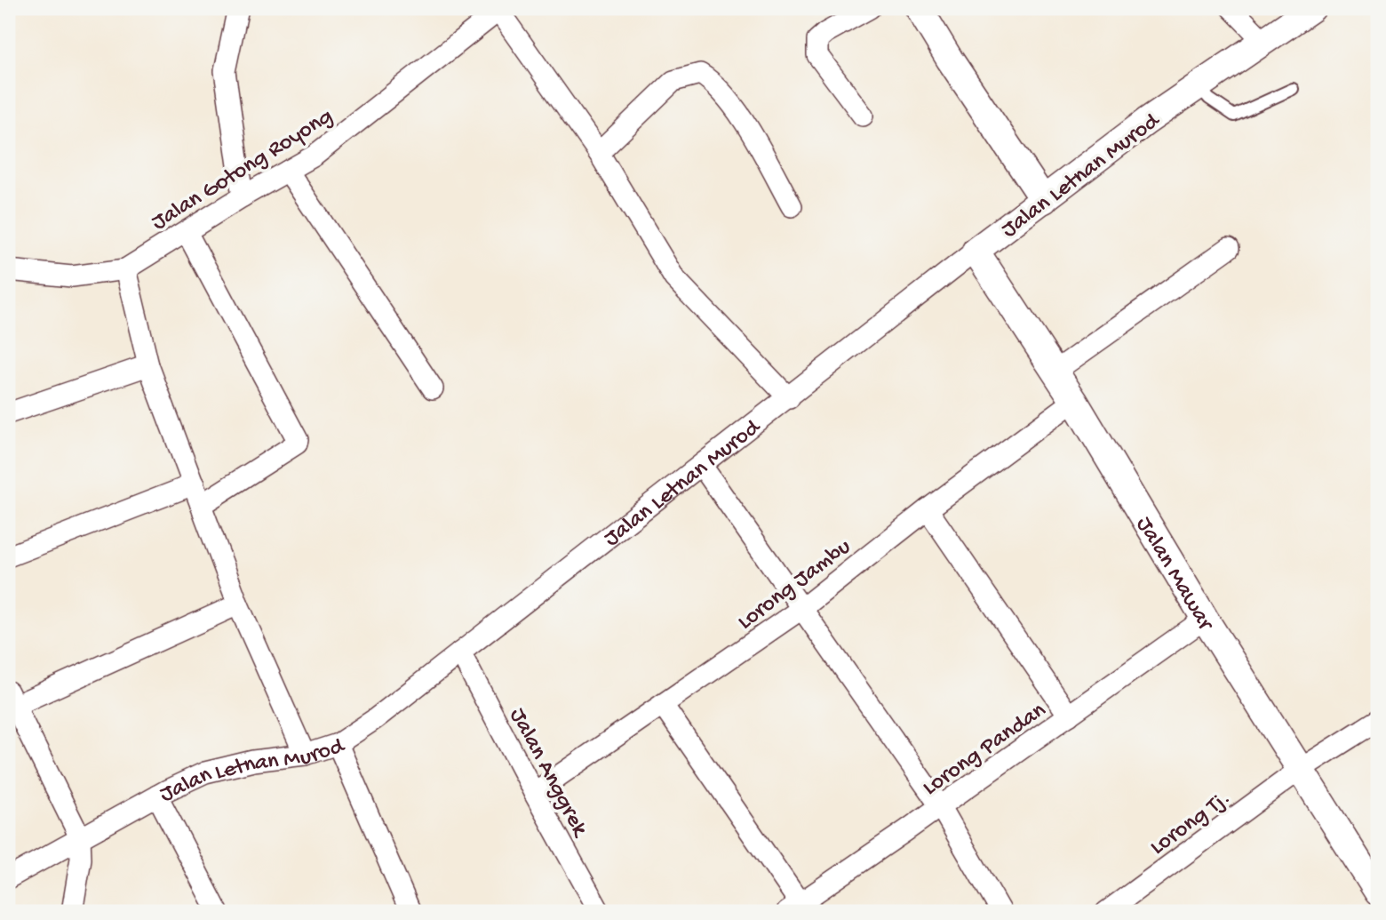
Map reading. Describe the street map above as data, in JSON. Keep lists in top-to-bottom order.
{
  "streets": {
    "street": [
      "Jalan Gotong Royong",
      "Jalan Letnan Murod",
      "Jalan Mawar",
      "Lorong Jambu",
      "Lorong Pandan",
      "Jalan Anggrek",
      "Lorong Tj."
    ]
  },
  "crossings": [
    ["Jalan Letnan Murod", "Jalan Mawar"],
    ["Jalan Letnan Murod", "Jalan Anggrek"],
    ["Jalan Mawar", "Lorong Jambu"],
    ["Jalan Mawar", "Lorong Pandan"],
    ["Jalan Mawar", "Lorong Tj."],
    ["Lorong Jambu", "Jalan Anggrek"]
  ]
}
